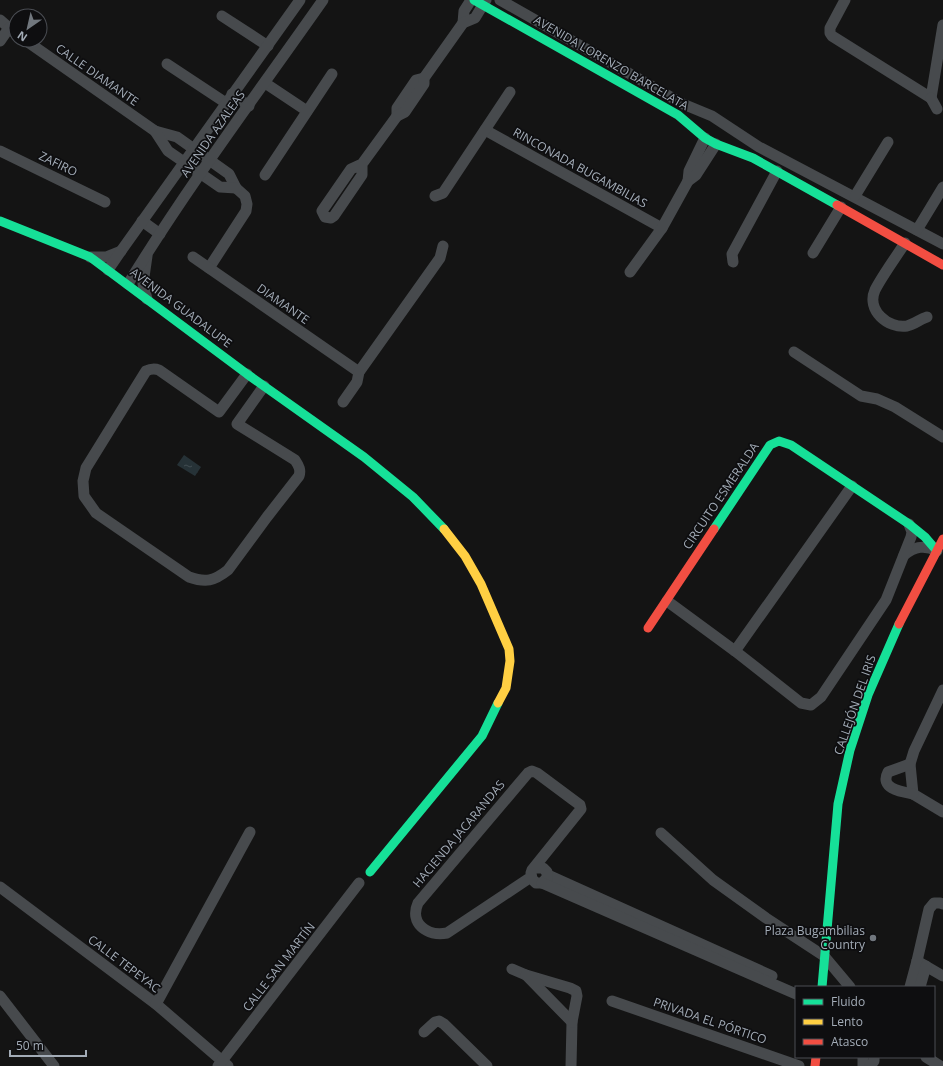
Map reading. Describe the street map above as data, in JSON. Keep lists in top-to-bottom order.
{
  "streets": {
    "street": [
      "AVENIDA LORENZO BARCELATA",
      "CALLE DIAMANTE",
      "AVENIDA AZALEAS",
      "ZAFIRO",
      "RINCONADA BUGAMBILIAS",
      "DIAMANTE",
      "AVENIDA GUADALUPE",
      "CIRCUITO ESMERALDA",
      "CALLEJÓN DEL IRIS",
      "HACIENDA JACARANDAS",
      "CALLE TEPEYAC",
      "CALLE SAN MARTÍN",
      "PRIVADA EL PÓRTICO"
    ]
  },
  "crossings": [
    ["CALLE DIAMANTE", "AVENIDA AZALEAS"],
    ["CALLE DIAMANTE", "DIAMANTE"],
    ["AVENIDA AZALEAS", "AVENIDA GUADALUPE"],
    ["CIRCUITO ESMERALDA", "CALLEJÓN DEL IRIS"],
    ["CALLE TEPEYAC", "CALLE SAN MARTÍN"]
  ],
  "places": ["Plaza Bugambilias Country"],
  "legend": ["Fluido", "Lento", "Atasco"],
  "scale_bar": "50 m",
  "north": "bottom left"
}
